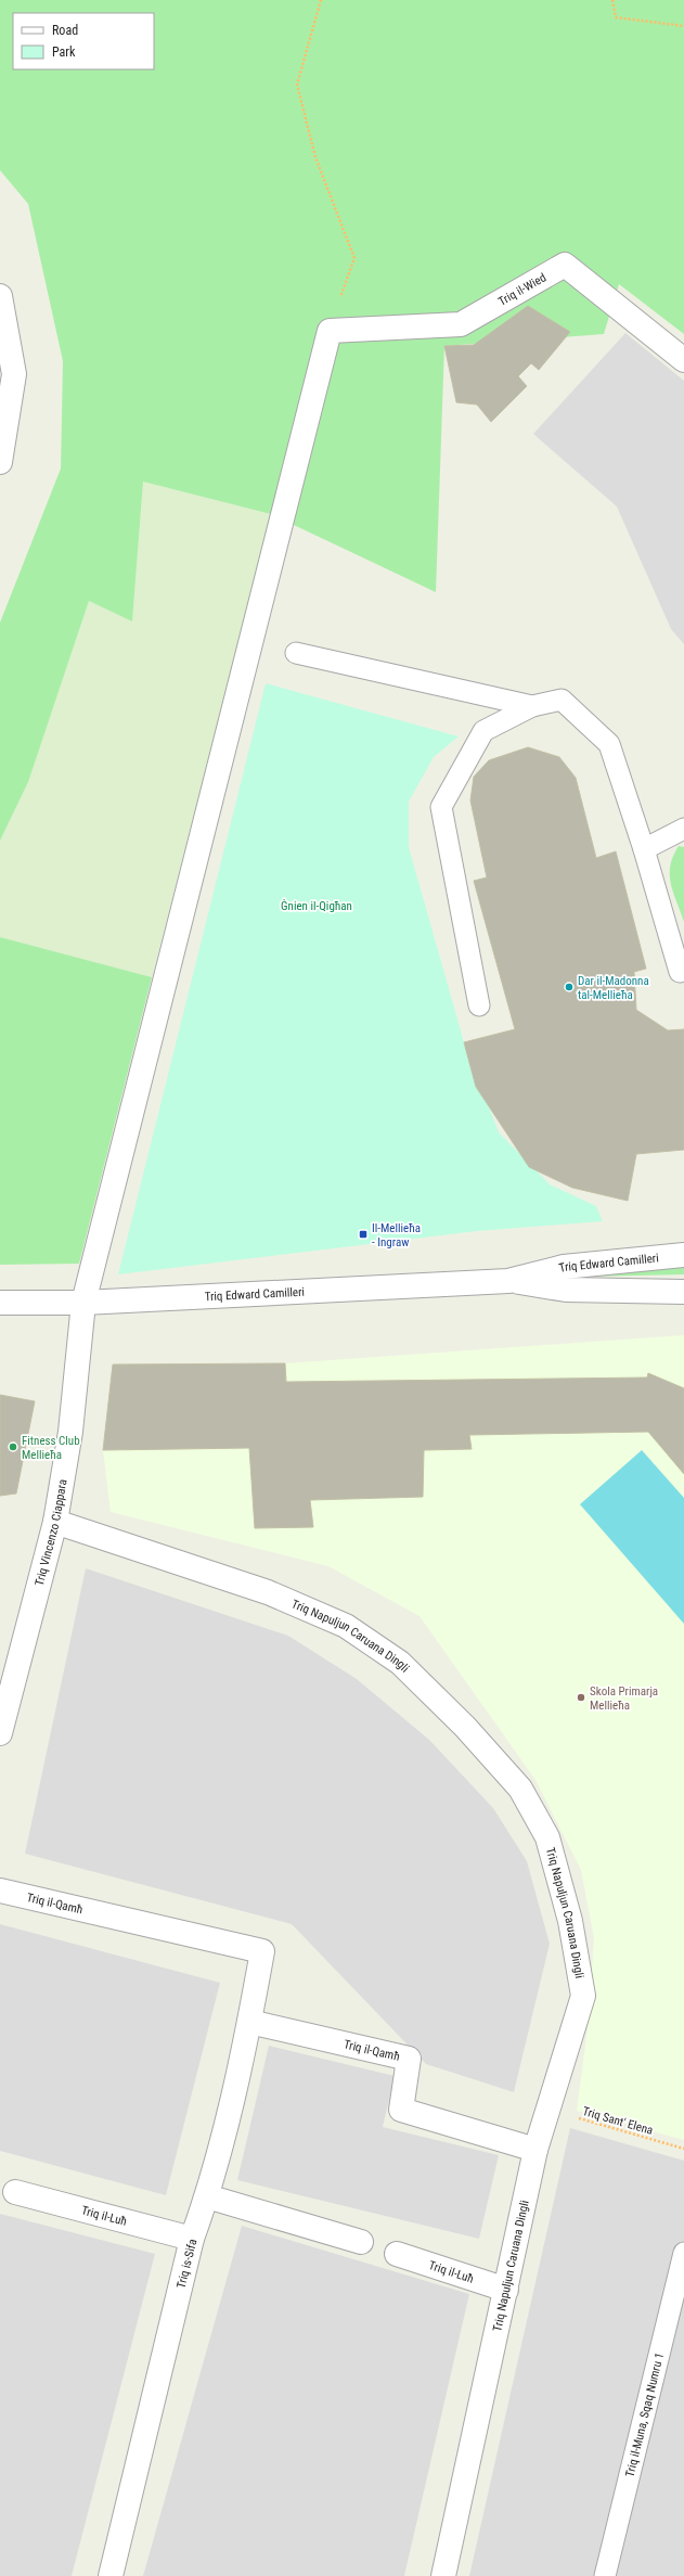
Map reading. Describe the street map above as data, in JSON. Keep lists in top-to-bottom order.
{
  "streets": {
    "street": [
      "Triq il-Wied",
      "Triq Edward Camilleri",
      "Triq Vincenzo Ciappara",
      "Triq Napuljun Caruana Dingli",
      "Triq il-Qamħ",
      "Triq il-Luħ",
      "Triq is-Sifa"
    ],
    "lane": ["Triq il-Muna, Sqaq Numru 1"],
    "path": ["Triq Sant' Elena"]
  },
  "crossings": [
    ["Triq il-Wied", "Triq Vincenzo Ciappara"],
    ["Triq Edward Camilleri", "Triq Vincenzo Ciappara"],
    ["Triq Vincenzo Ciappara", "Triq Napuljun Caruana Dingli"],
    ["Triq Napuljun Caruana Dingli", "Triq il-Qamħ"],
    ["Triq Napuljun Caruana Dingli", "Triq Sant' Elena"],
    ["Triq Napuljun Caruana Dingli", "Triq il-Luħ"],
    ["Triq il-Qamħ", "Triq is-Sifa"],
    ["Triq il-Luħ", "Triq is-Sifa"]
  ],
  "parks": ["Ġnien il-Qigħan"],
  "places": {
    "other": ["Dar il-Madonna tal-Mellieħa", "Fitness Club Mellieħa", "Skola Primarja Mellieħa"],
    "transit": ["Il-Mellieħa - Ingraw"]
  },
  "legend": ["Road", "Park"]
}
